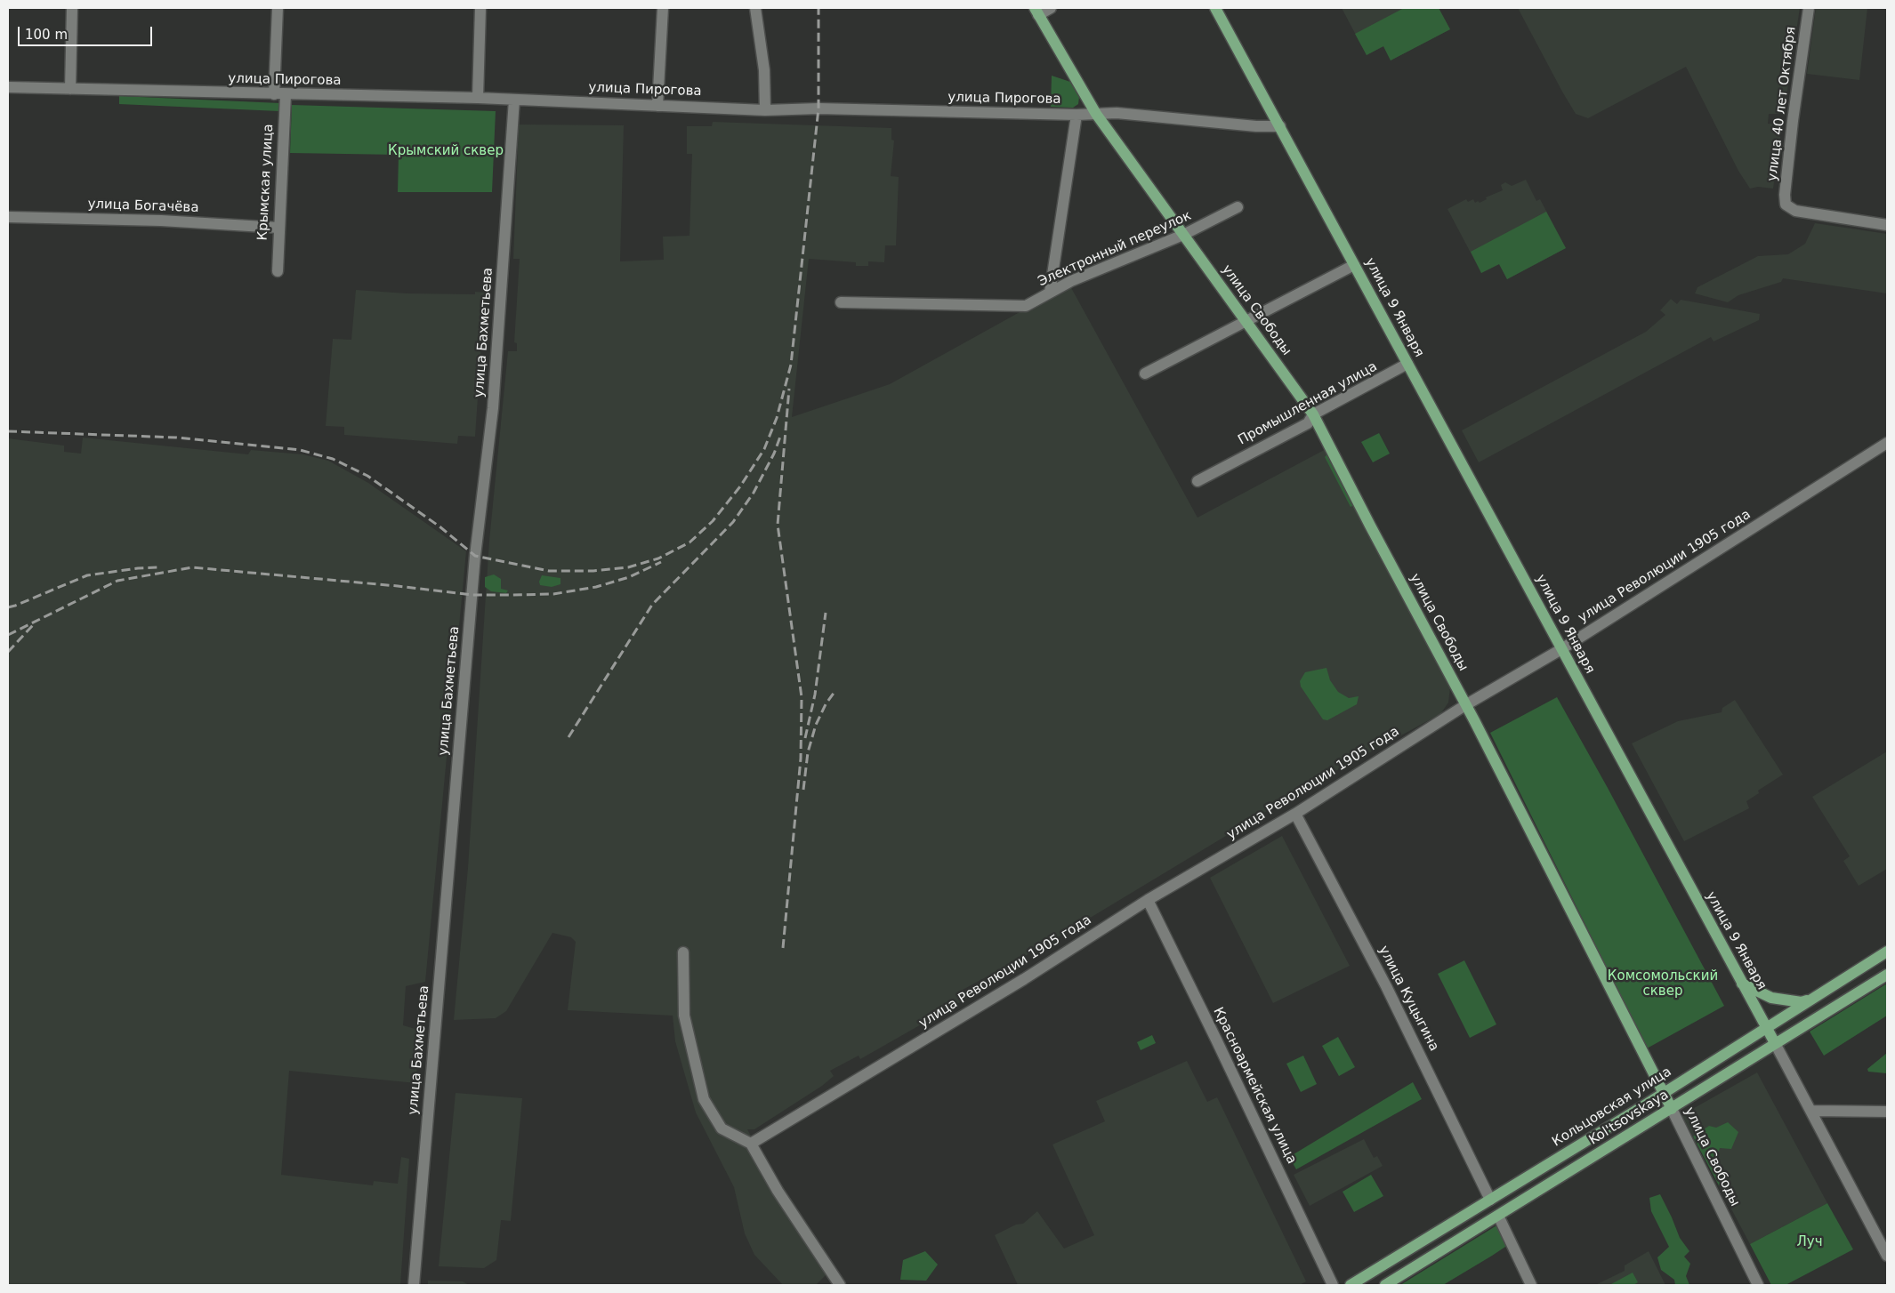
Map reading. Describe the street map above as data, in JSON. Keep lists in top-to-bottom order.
{
  "streets": {
    "main road": [
      "улица 9 Января",
      "улица Свободы",
      "Кольцовская улица",
      "Kol'tsovskaya"
    ],
    "street": [
      "улица Пирогова",
      "улица 40 лет Октября",
      "Крымская улица",
      "улица Богачёва",
      "Электронный переулок",
      "улица Бахметьева",
      "Промышленная улица",
      "улица Революции 1905 года",
      "улица Куцыгина",
      "Красноармейская улица"
    ]
  },
  "crossings": [
    ["улица Пирогова", "Крымская улица"],
    ["улица Пирогова", "улица 9 Января"],
    ["улица Пирогова", "улица Свободы"],
    ["улица Пирогова", "улица Бахметьева"],
    ["Крымская улица", "улица Богачёва"],
    ["Электронный переулок", "улица Свободы"],
    ["улица 9 Января", "Промышленная улица"],
    ["улица 9 Января", "улица Революции 1905 года"],
    ["улица 9 Января", "Кольцовская улица"],
    ["улица 9 Января", "Kol'tsovskaya"],
    ["улица Свободы", "Промышленная улица"],
    ["улица Свободы", "улица Революции 1905 года"],
    ["улица Свободы", "Кольцовская улица"],
    ["улица Свободы", "Kol'tsovskaya"],
    ["улица Революции 1905 года", "улица Куцыгина"],
    ["улица Революции 1905 года", "Красноармейская улица"],
    ["улица Куцыгина", "Кольцовская улица"]
  ],
  "parks": ["Крымский сквер", "Комсомольский сквер", "Луч"],
  "scale_bar": "100 m"
}
